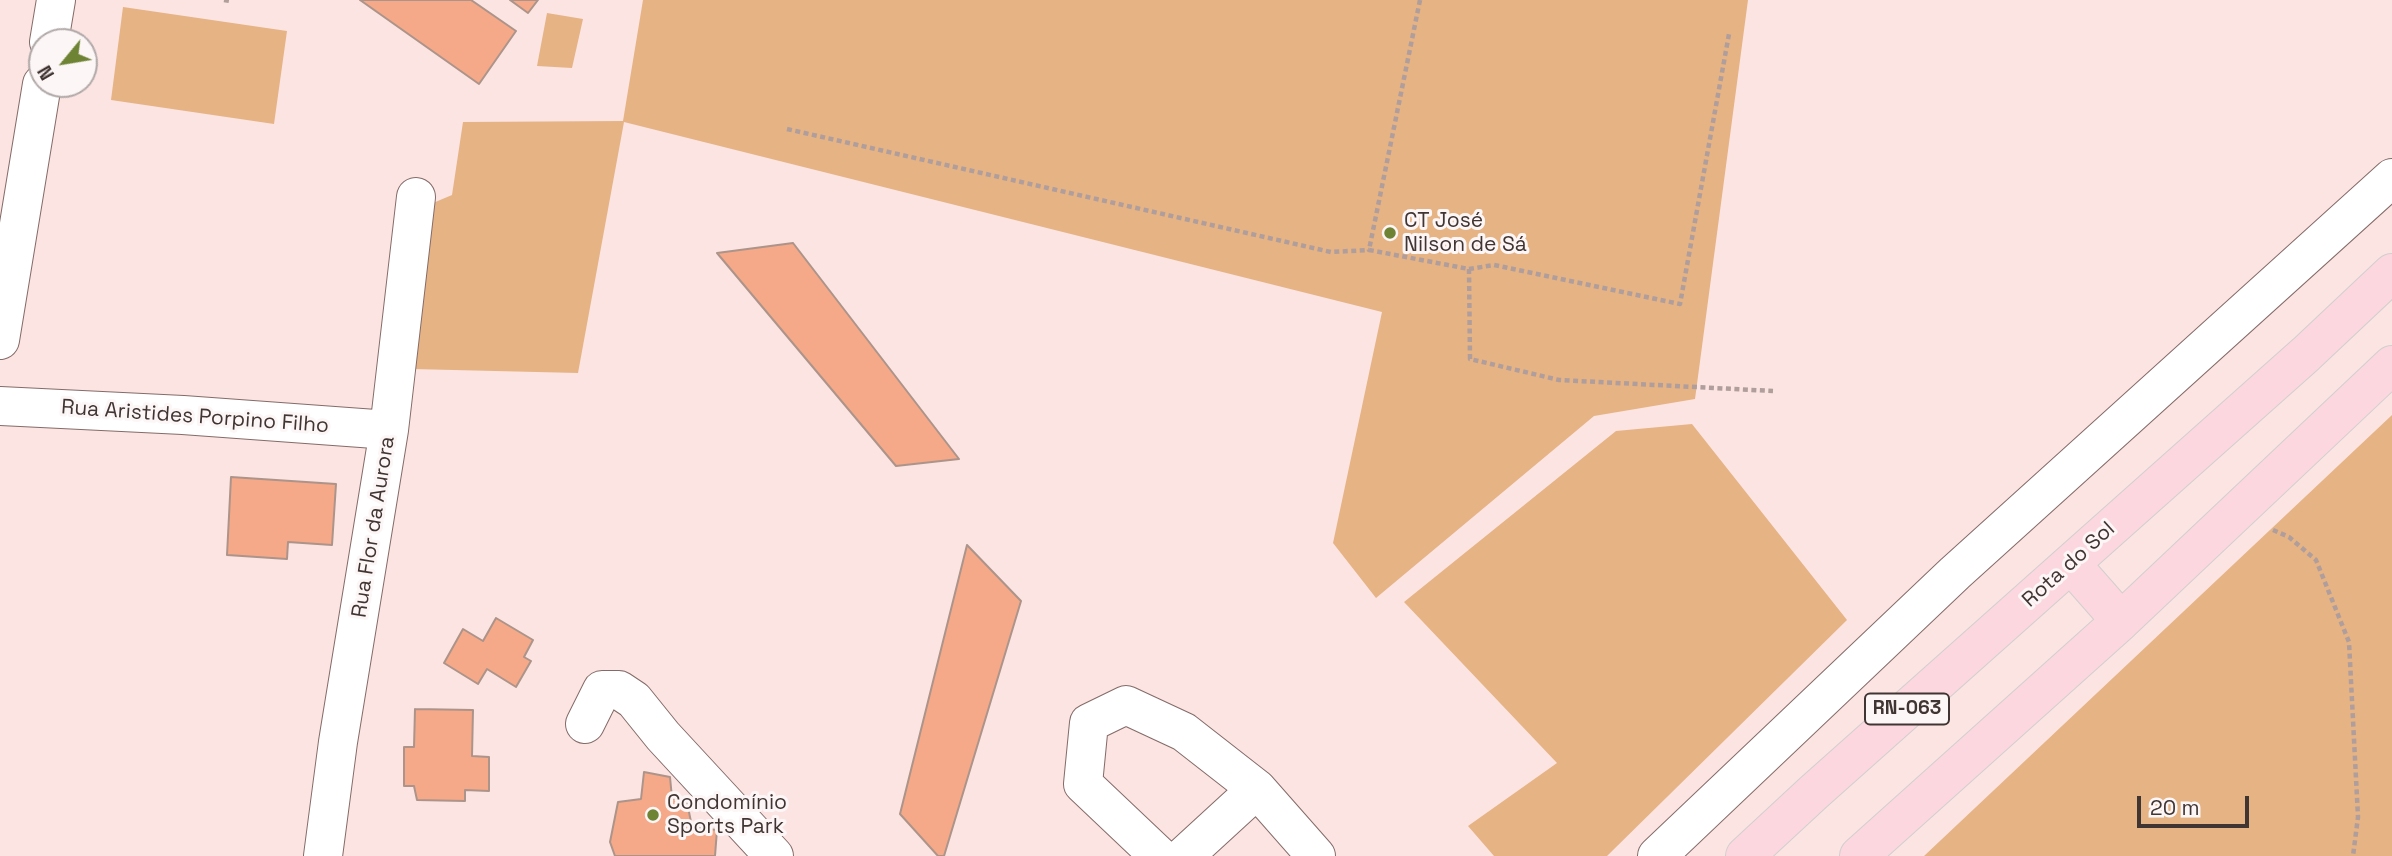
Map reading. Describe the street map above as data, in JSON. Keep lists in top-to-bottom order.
{
  "streets": {
    "main road": ["Rota do Sol", "RN-063"],
    "street": ["Rua Aristides Porpino Filho", "Rua Flor da Aurora"]
  },
  "crossings": [
    ["Rua Aristides Porpino Filho", "Rua Flor da Aurora"]
  ],
  "places": ["CT José Nilson de Sá", "Condomínio Sports Park"],
  "scale_bar": "20 m",
  "north": "bottom left"
}
